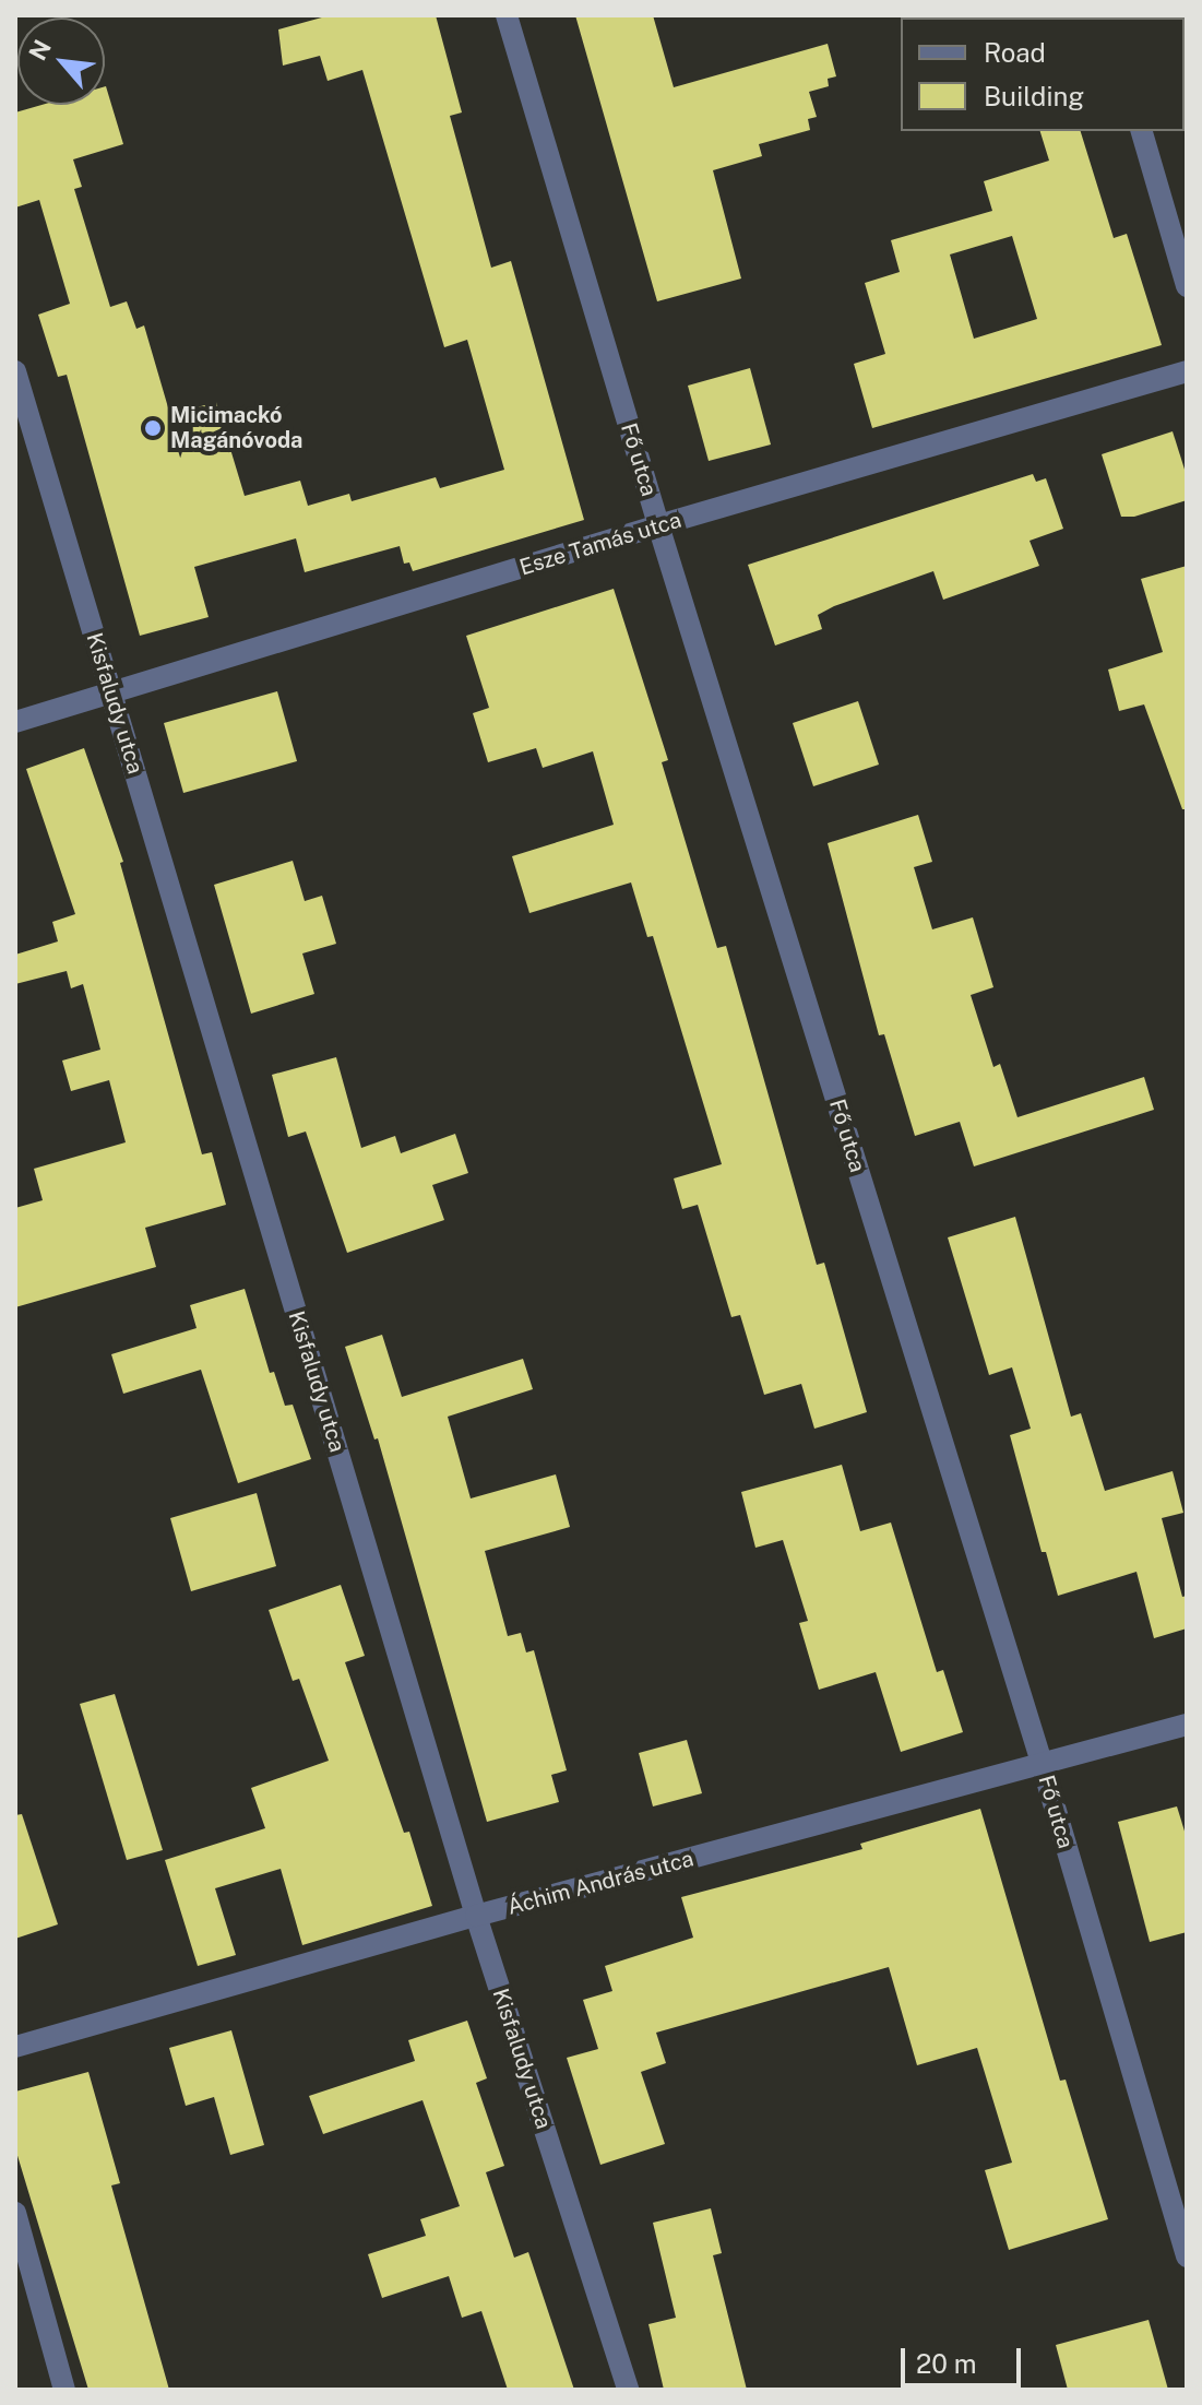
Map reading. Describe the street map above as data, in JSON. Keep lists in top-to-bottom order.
{
  "streets": {
    "street": [
      "Fő utca",
      "Esze Tamás utca",
      "Kisfaludy utca",
      "Áchim András utca"
    ]
  },
  "crossings": [
    ["Fő utca", "Esze Tamás utca"],
    ["Fő utca", "Áchim András utca"],
    ["Esze Tamás utca", "Kisfaludy utca"],
    ["Kisfaludy utca", "Áchim András utca"]
  ],
  "places": ["Micimackó Magánóvoda"],
  "legend": ["Road", "Building"],
  "scale_bar": "20 m",
  "north": "top left"
}
